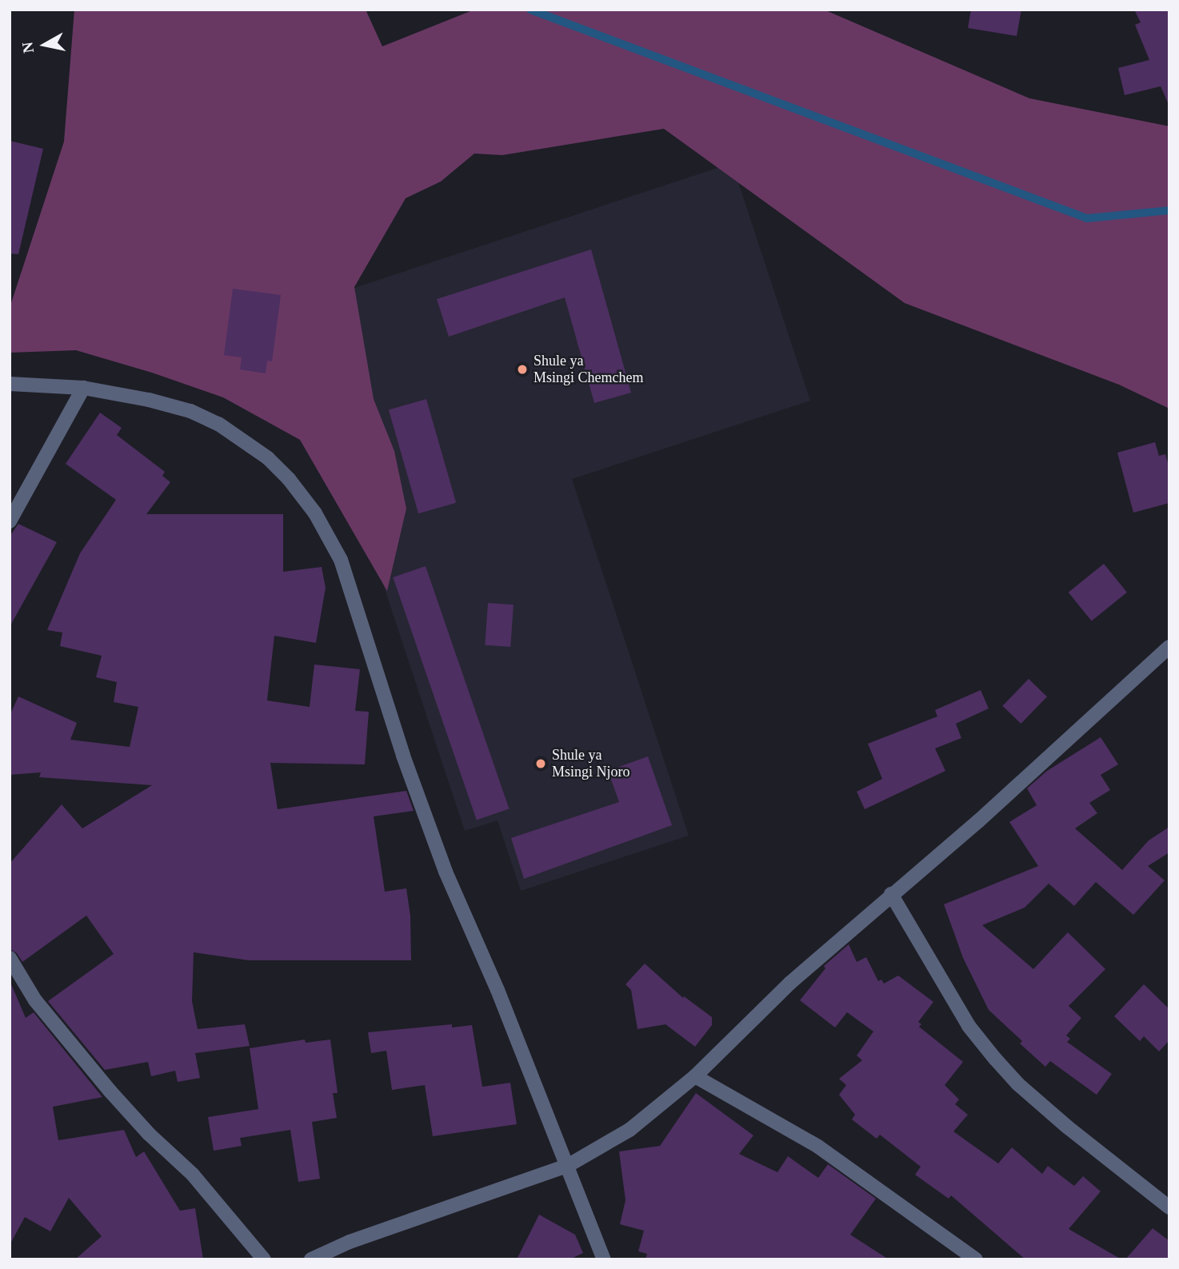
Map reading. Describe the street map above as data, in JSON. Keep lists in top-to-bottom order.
{
  "places": ["Shule ya Msingi Chemchem", "Shule ya Msingi Njoro"],
  "north": "left"
}
